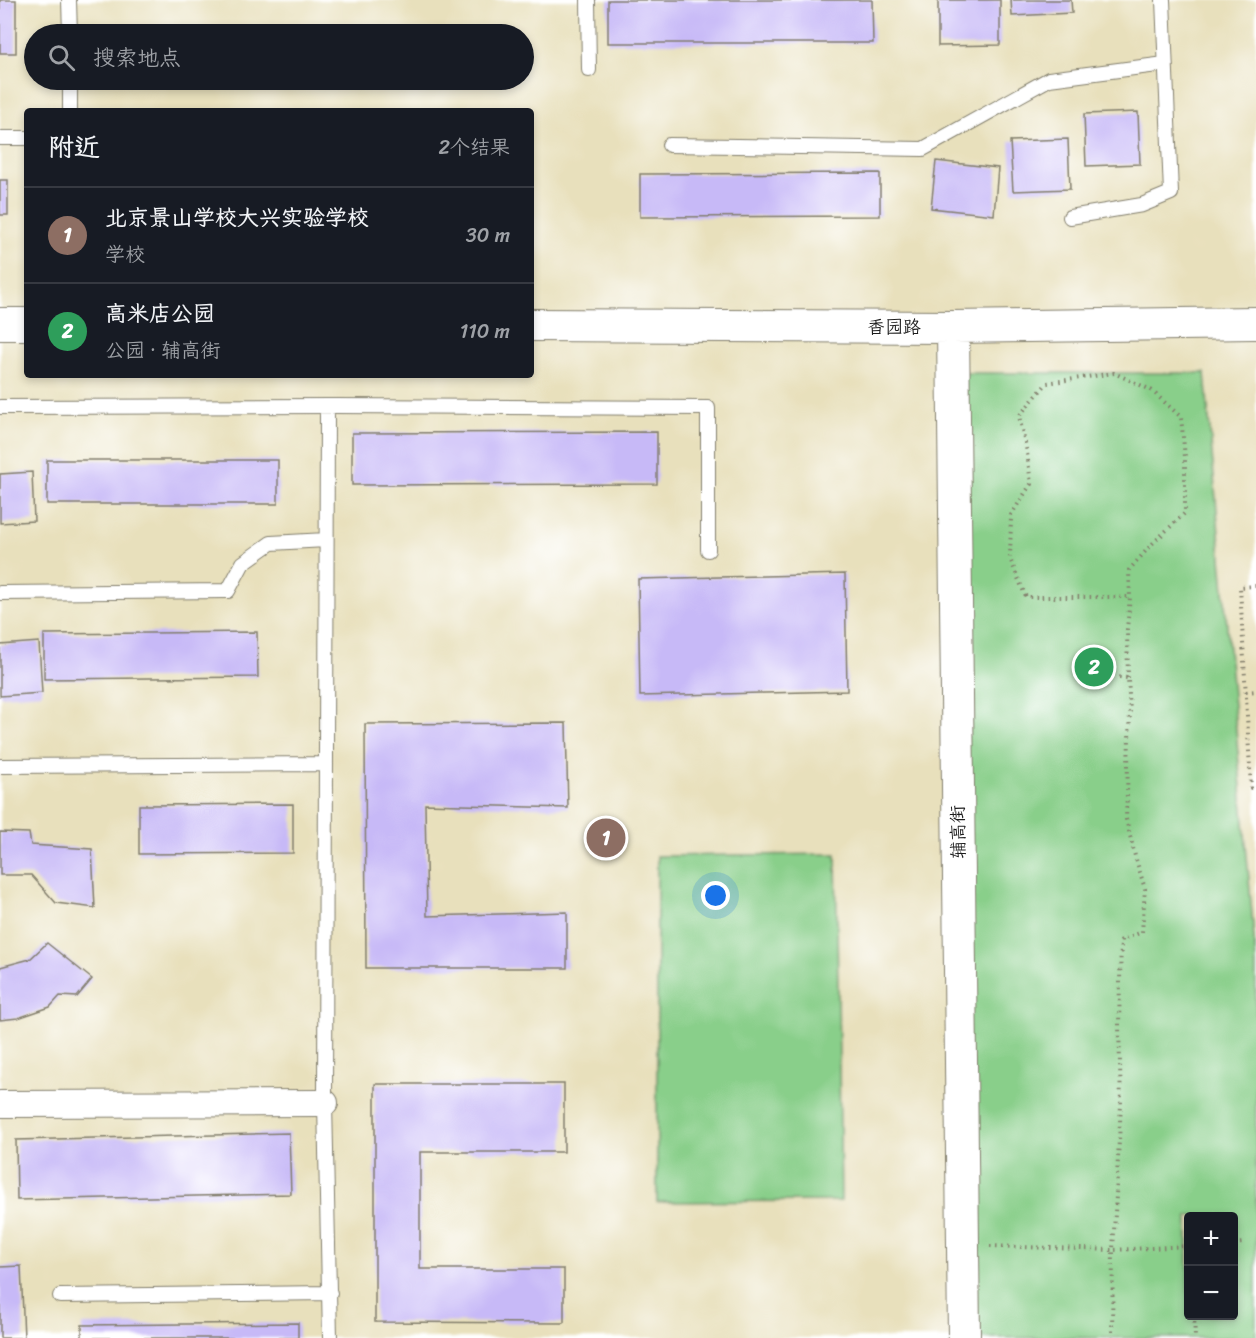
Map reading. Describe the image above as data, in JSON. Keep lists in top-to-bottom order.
{
  "streets": {
    "street": ["香园路", "辅高街"]
  },
  "crossings": [
    ["香园路", "辅高街"]
  ],
  "page": {
    "search": "搜索地点",
    "heading": ["附近", "2个结果"],
    "list": [
      {
        "mark": "1",
        "name": "北京景山学校大兴实验学校",
        "note": "学校",
        "value": "30 m"
      },
      {
        "mark": "2",
        "name": "高米店公园",
        "note": "公园 · 辅高街",
        "value": "110 m"
      }
    ],
    "pins": ["2", "1"],
    "map_buttons": ["+", "−"]
  }
}
